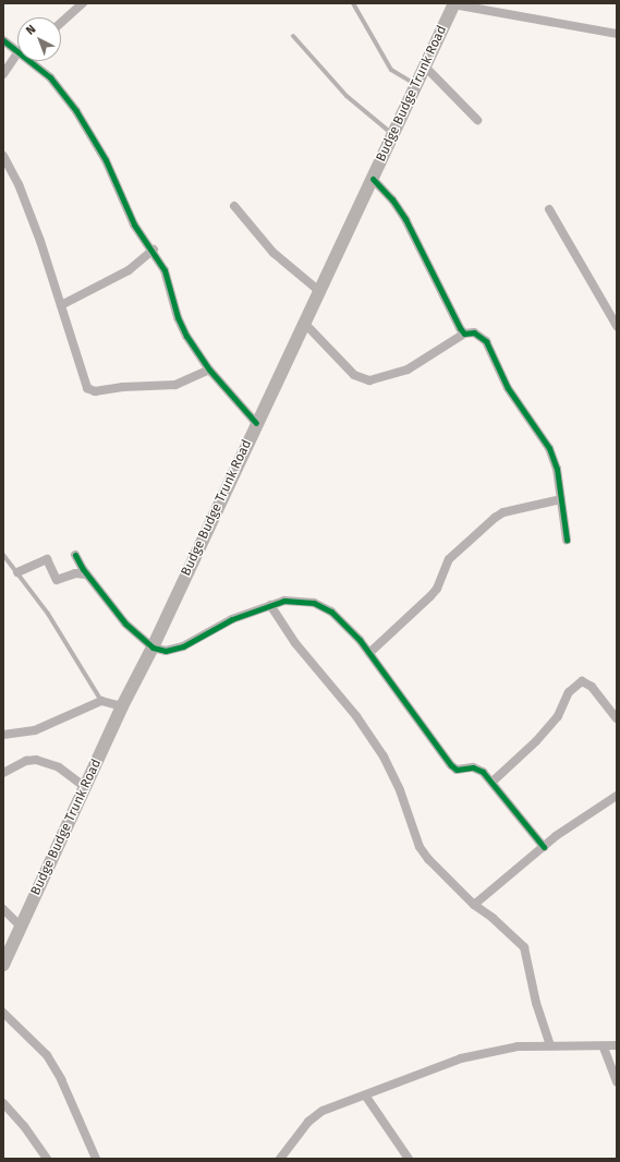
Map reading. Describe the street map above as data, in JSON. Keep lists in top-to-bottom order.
{
  "streets": {
    "main road": ["Budge Budge Trunk Road"]
  },
  "north": "top left"
}
